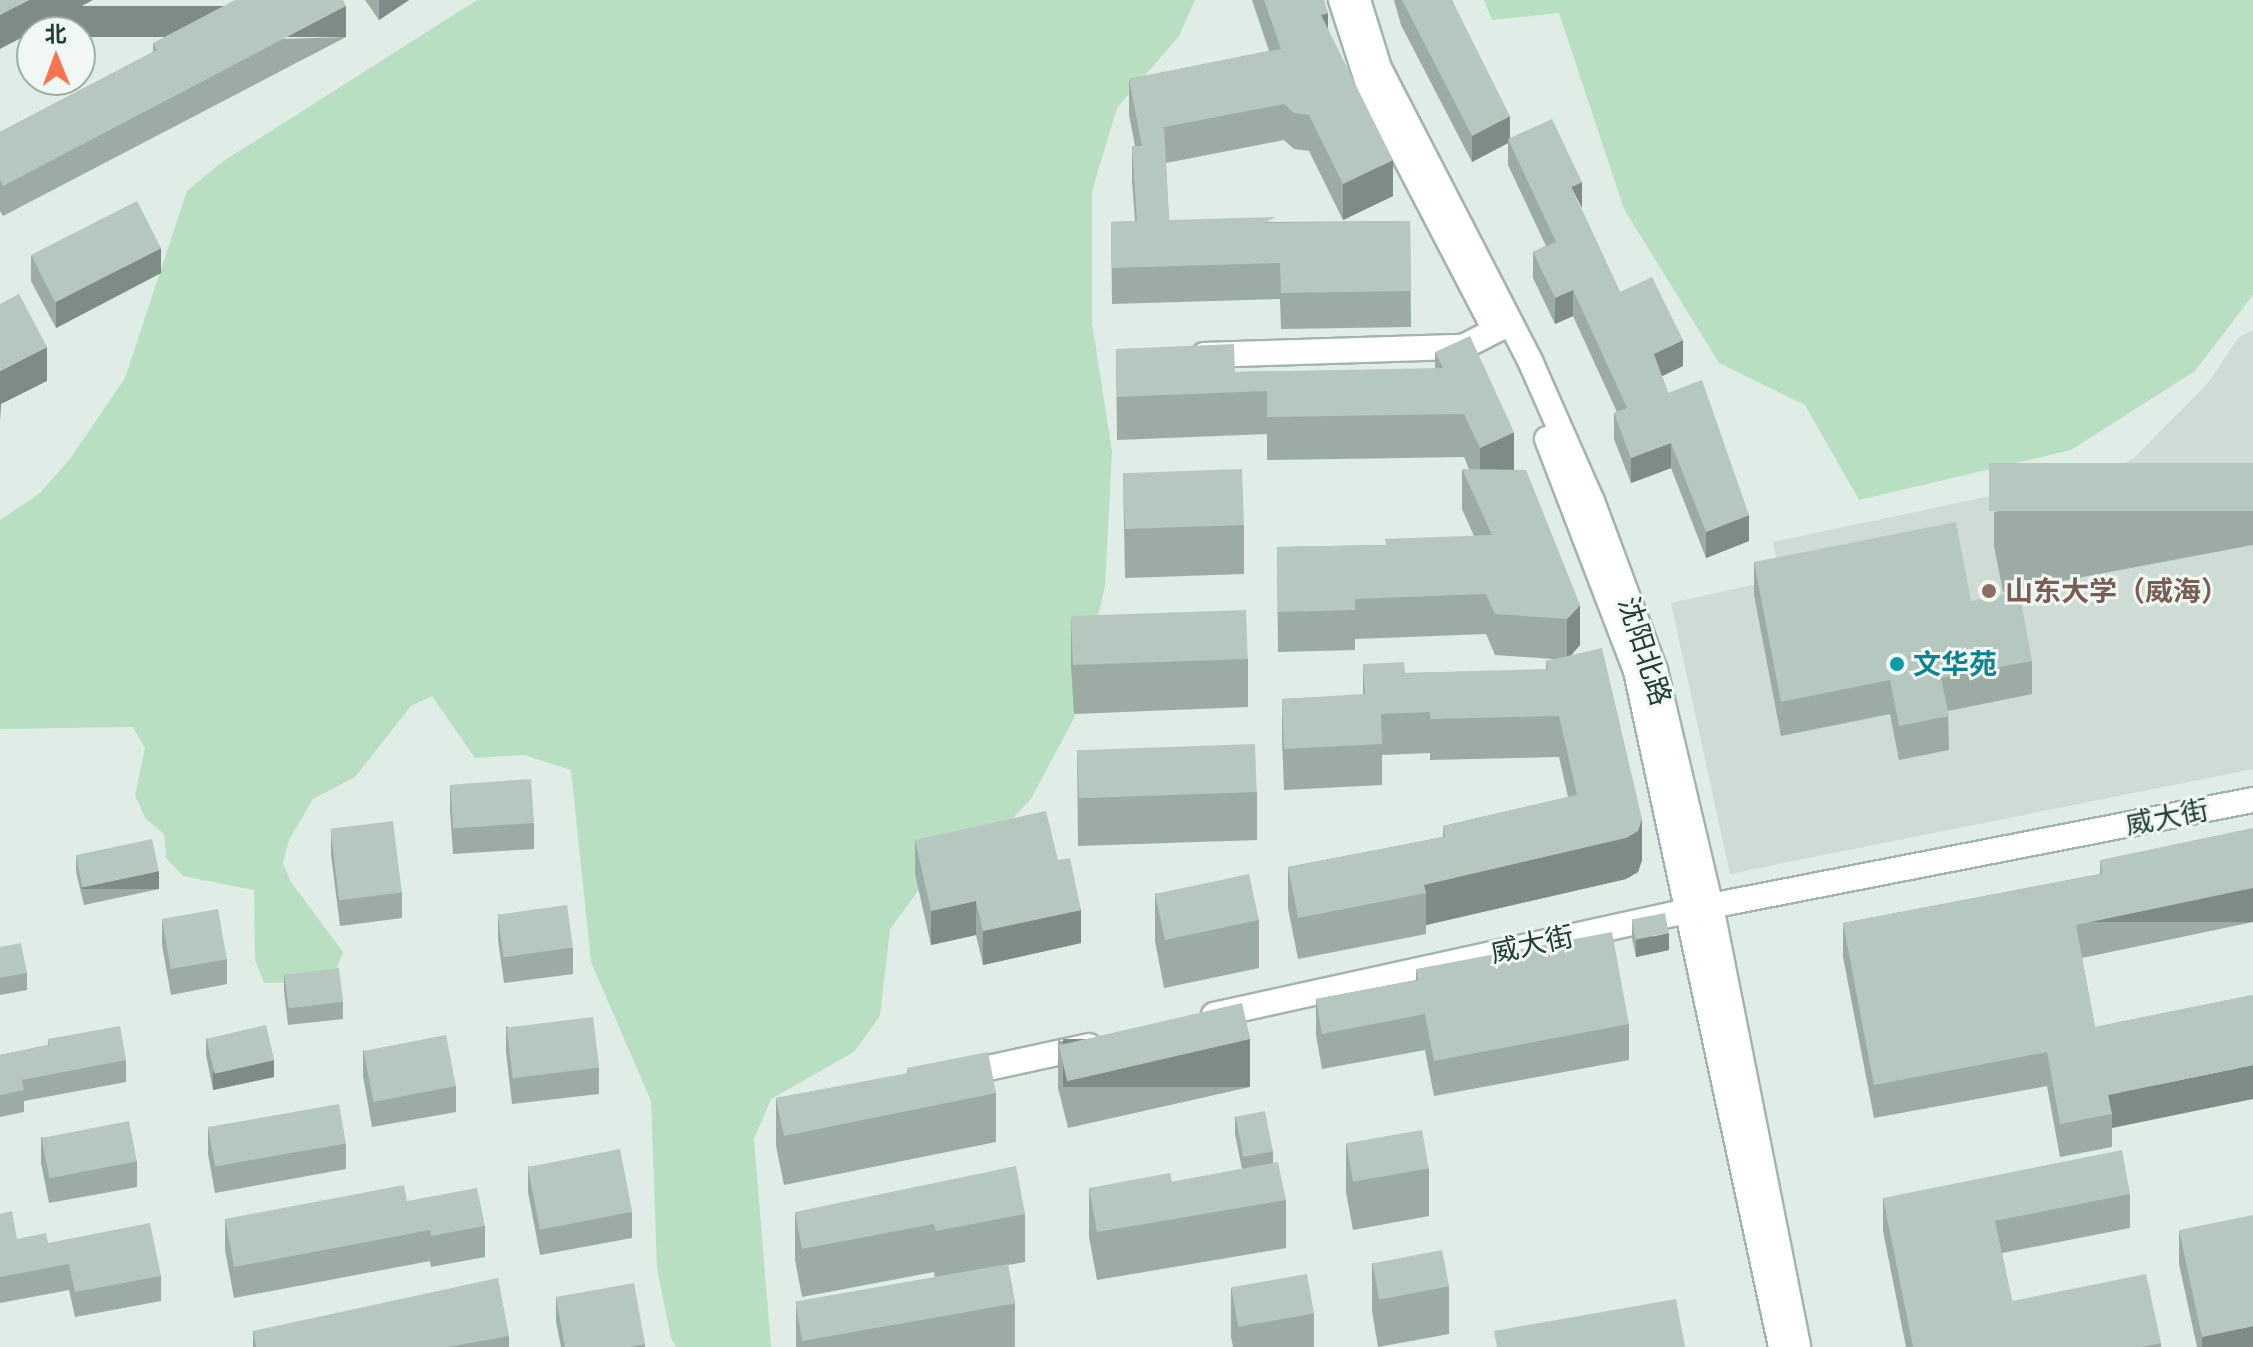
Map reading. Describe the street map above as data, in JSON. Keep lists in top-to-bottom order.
{
  "streets": {
    "street": ["沈阳北路", "威大街"]
  },
  "crossings": [
    ["沈阳北路", "威大街"]
  ],
  "places": ["山东大学（威海）", "文华苑"],
  "north": "top"
}
